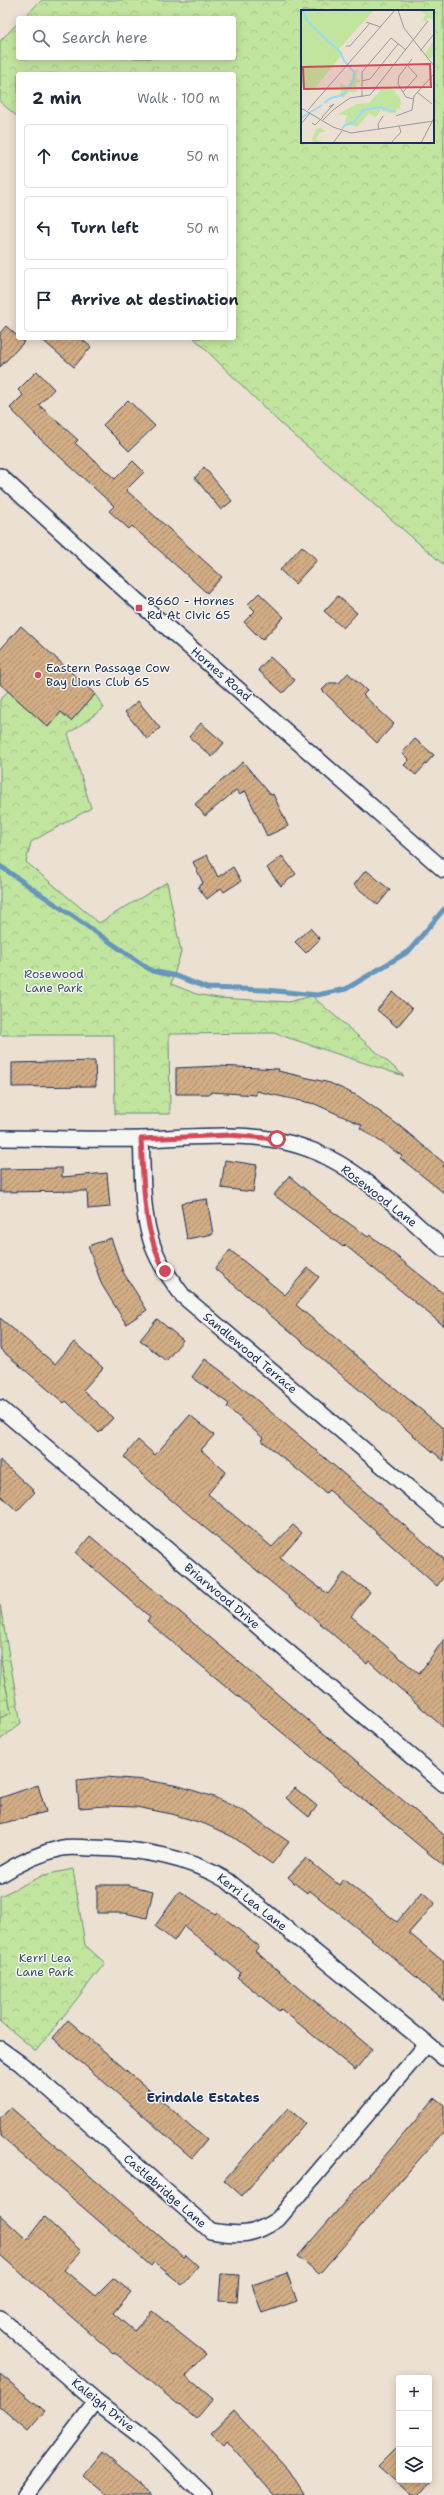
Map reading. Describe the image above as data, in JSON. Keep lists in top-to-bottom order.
{
  "streets": {
    "street": [
      "Hornes Road",
      "Rosewood Lane",
      "Sandlewood Terrace",
      "Briarwood Drive",
      "Kerri Lea Lane",
      "Castlebridge Lane",
      "Kaleigh Drive"
    ]
  },
  "crossings": [
    ["Rosewood Lane", "Sandlewood Terrace"],
    ["Kerri Lea Lane", "Castlebridge Lane"]
  ],
  "districts": ["Erindale Estates"],
  "parks": ["Rosewood Lane Park", "Kerri Lea Lane Park"],
  "places": {
    "transit": ["8660 - Hornes Rd At Civic 65"],
    "other": ["Eastern Passage Cow Bay Lions Club 65"]
  },
  "page": {
    "search": "Search here",
    "heading": ["2 min", "Walk · 100 m"],
    "list": [
      ["Continue", "50 m"],
      ["Turn left", "50 m"],
      "Arrive at destination"
    ],
    "map_buttons": ["+", "−"]
  }
}
